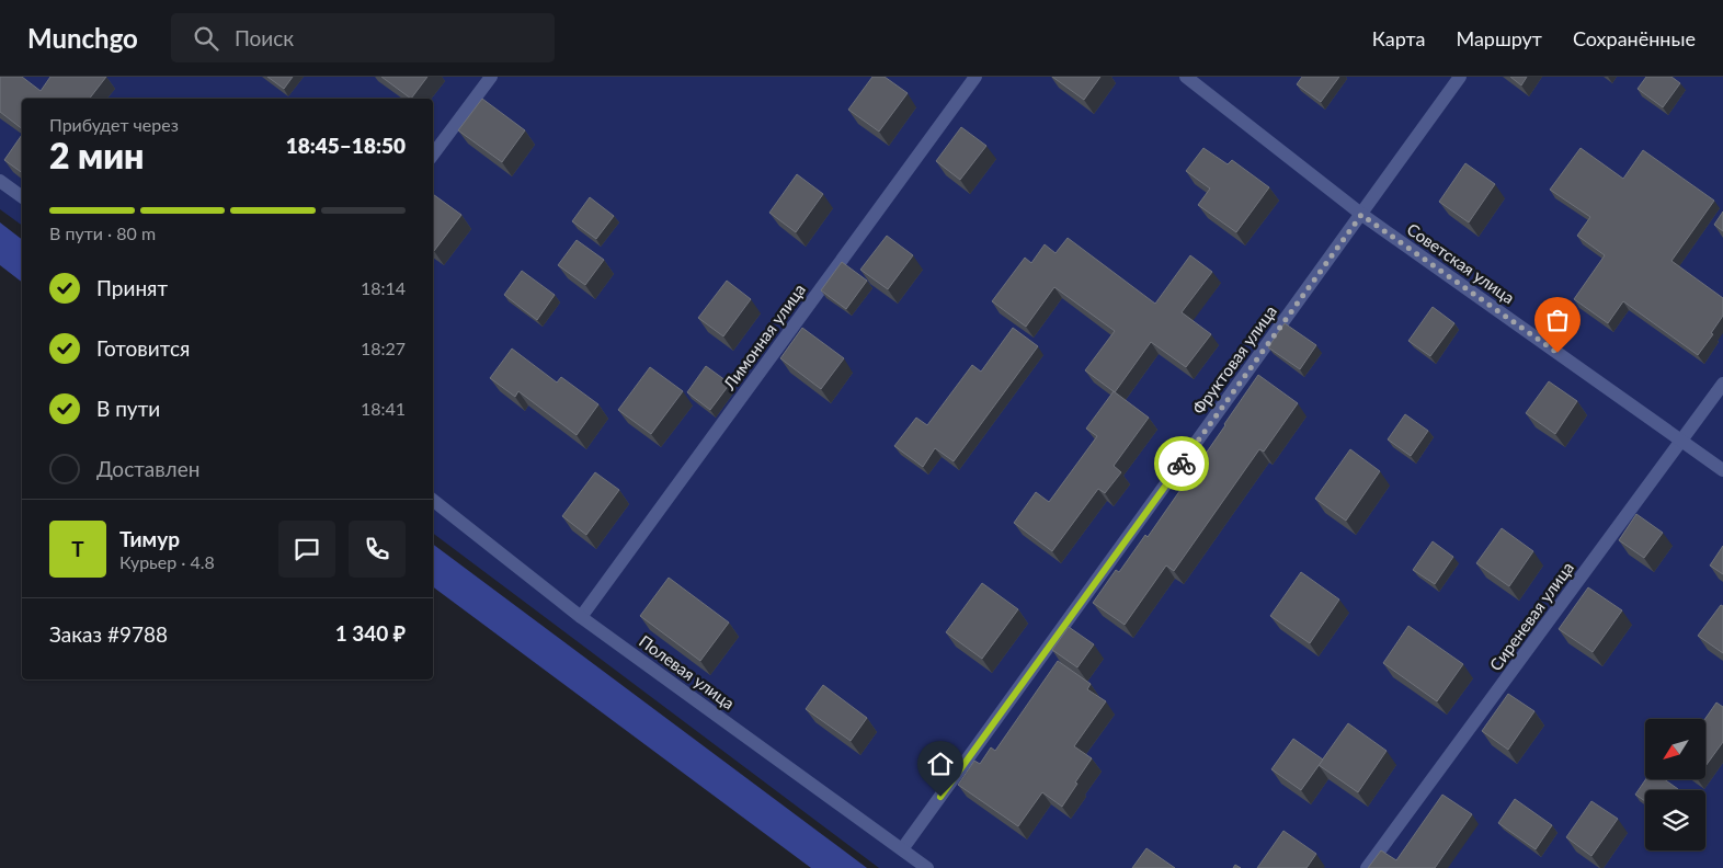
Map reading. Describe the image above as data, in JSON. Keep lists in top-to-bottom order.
{
  "streets": {
    "street": [
      "Советская улица",
      "Лимонная улица",
      "Фруктовая улица",
      "Сиреневая улица",
      "Полевая улица"
    ]
  },
  "crossings": [
    ["Советская улица", "Фруктовая улица"],
    ["Советская улица", "Сиреневая улица"],
    ["Лимонная улица", "Полевая улица"],
    ["Фруктовая улица", "Полевая улица"]
  ],
  "north": "bottom left",
  "page": {
    "header": "Munchgo",
    "search": "Поиск",
    "nav": ["Карта", "Маршрут", "Сохранённые"],
    "heading": ["2 мин", "Прибудет через", "18:45–18:50"],
    "panel": [
      "Тимур",
      "Курьер · 4.8",
      "Заказ #9788",
      "1 340 ₽"
    ],
    "bar": "В пути · 80 m",
    "list": [
      ["Принят", "18:14"],
      ["Готовится", "18:27"],
      ["В пути", "18:41"],
      "Доставлен"
    ],
    "round": "Т"
  }
}
